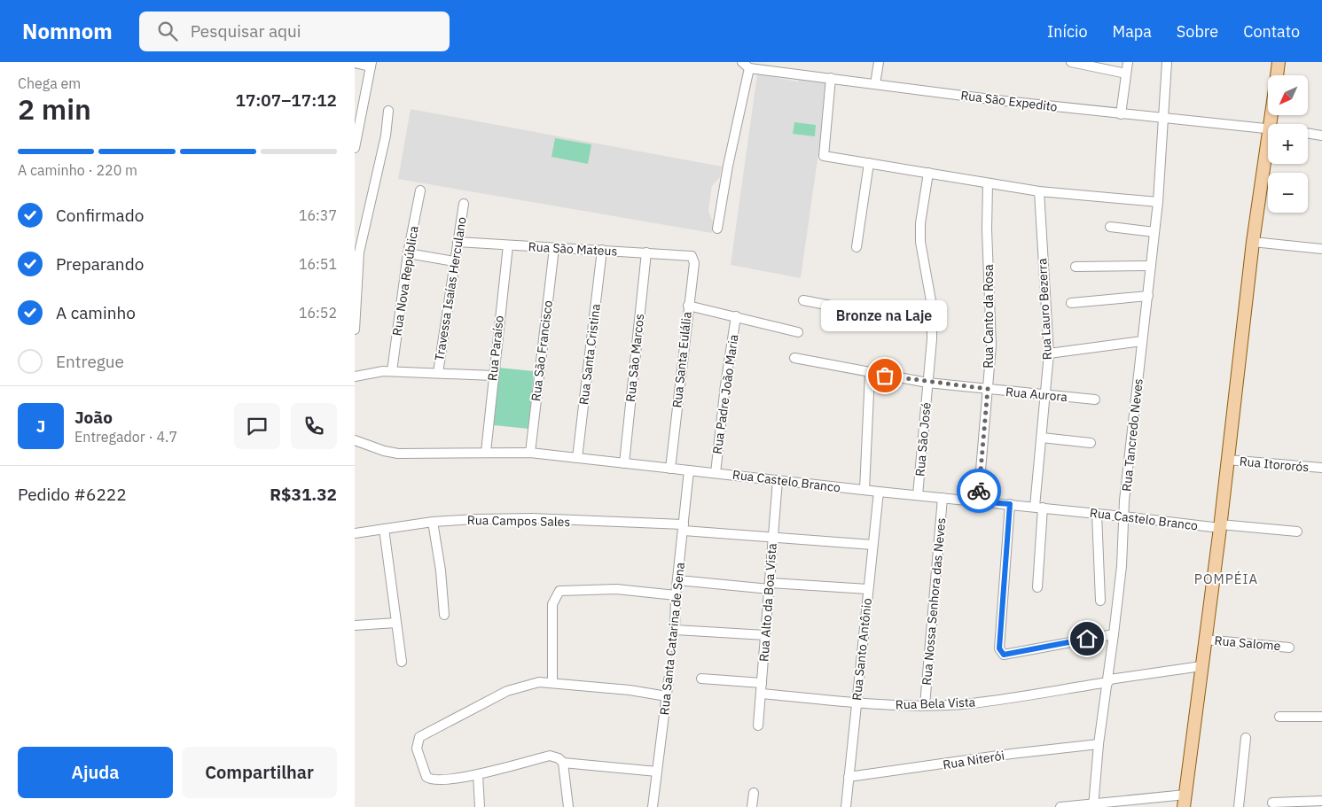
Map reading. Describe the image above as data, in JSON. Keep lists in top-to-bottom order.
{
  "streets": {
    "street": [
      "Rua São Expedito",
      "Rua São Mateus",
      "Rua Nova República",
      "Travessa Isaías Herculano",
      "Rua Lauro Bezerra",
      "Rua Canto da Rosa",
      "Rua Paraíso",
      "Rua São Francisco",
      "Rua Santa Cristina",
      "Rua São Marcos",
      "Rua Santa Eulália",
      "Rua Padre João Maria",
      "Rua Aurora",
      "Rua Tancredo Neves",
      "Rua São José",
      "Rua Itororós",
      "Rua Castelo Branco",
      "Rua Campos Sales",
      "Rua Nossa Senhora das Neves",
      "Rua Alto da Boa Vista",
      "Rua Santa Catarina de Sena",
      "Rua Salome",
      "Rua Santo Antônio",
      "Rua Bela Vista",
      "Rua Niterói"
    ]
  },
  "crossings": [
    ["Rua São Expedito", "Rua Tancredo Neves"],
    ["Rua São Mateus", "Travessa Isaías Herculano"],
    ["Rua São Mateus", "Rua Paraíso"],
    ["Rua São Mateus", "Rua São Francisco"],
    ["Rua São Mateus", "Rua Santa Cristina"],
    ["Rua São Mateus", "Rua São Marcos"],
    ["Rua São Mateus", "Rua Santa Eulália"],
    ["Rua Lauro Bezerra", "Rua Aurora"],
    ["Rua Lauro Bezerra", "Rua Castelo Branco"],
    ["Rua Canto da Rosa", "Rua Aurora"],
    ["Rua Canto da Rosa", "Rua Castelo Branco"],
    ["Rua Paraíso", "Rua Castelo Branco"],
    ["Rua São Francisco", "Rua Castelo Branco"],
    ["Rua Santa Cristina", "Rua Castelo Branco"],
    ["Rua São Marcos", "Rua Castelo Branco"],
    ["Rua Santa Eulália", "Rua Castelo Branco"],
    ["Rua Padre João Maria", "Rua Castelo Branco"],
    ["Rua Aurora", "Rua São José"],
    ["Rua Tancredo Neves", "Rua Castelo Branco"],
    ["Rua Tancredo Neves", "Rua Bela Vista"],
    ["Rua Tancredo Neves", "Rua Niterói"],
    ["Rua São José", "Rua Castelo Branco"],
    ["Rua Castelo Branco", "Rua Nossa Senhora das Neves"],
    ["Rua Castelo Branco", "Rua Alto da Boa Vista"],
    ["Rua Castelo Branco", "Rua Santa Catarina de Sena"],
    ["Rua Castelo Branco", "Rua Santo Antônio"],
    ["Rua Campos Sales", "Rua Alto da Boa Vista"],
    ["Rua Campos Sales", "Rua Santa Catarina de Sena"],
    ["Rua Campos Sales", "Rua Santo Antônio"],
    ["Rua Nossa Senhora das Neves", "Rua Bela Vista"],
    ["Rua Alto da Boa Vista", "Rua Bela Vista"],
    ["Rua Santo Antônio", "Rua Bela Vista"],
    ["Rua Santo Antônio", "Rua Niterói"]
  ],
  "districts": ["POMPÉIA"],
  "places": ["Bronze na Laje"],
  "north": "bottom left",
  "page": {
    "header": "Nomnom",
    "search": "Pesquisar aqui",
    "nav": [
      "Início",
      "Mapa",
      "Sobre",
      "Contato"
    ],
    "heading": ["2 min", "Chega em", "17:07–17:12"],
    "panel": [
      "João",
      "Entregador · 4.7",
      "Pedido #6222",
      "R$31.32"
    ],
    "map_buttons": ["+", "−"],
    "bar": "A caminho · 220 m",
    "list": [
      ["Confirmado", "16:37"],
      ["Preparando", "16:51"],
      ["A caminho", "16:52"],
      "Entregue"
    ],
    "bubble": "Bronze na Laje",
    "round": "J",
    "buttons": ["Ajuda", "Compartilhar"]
  }
}
